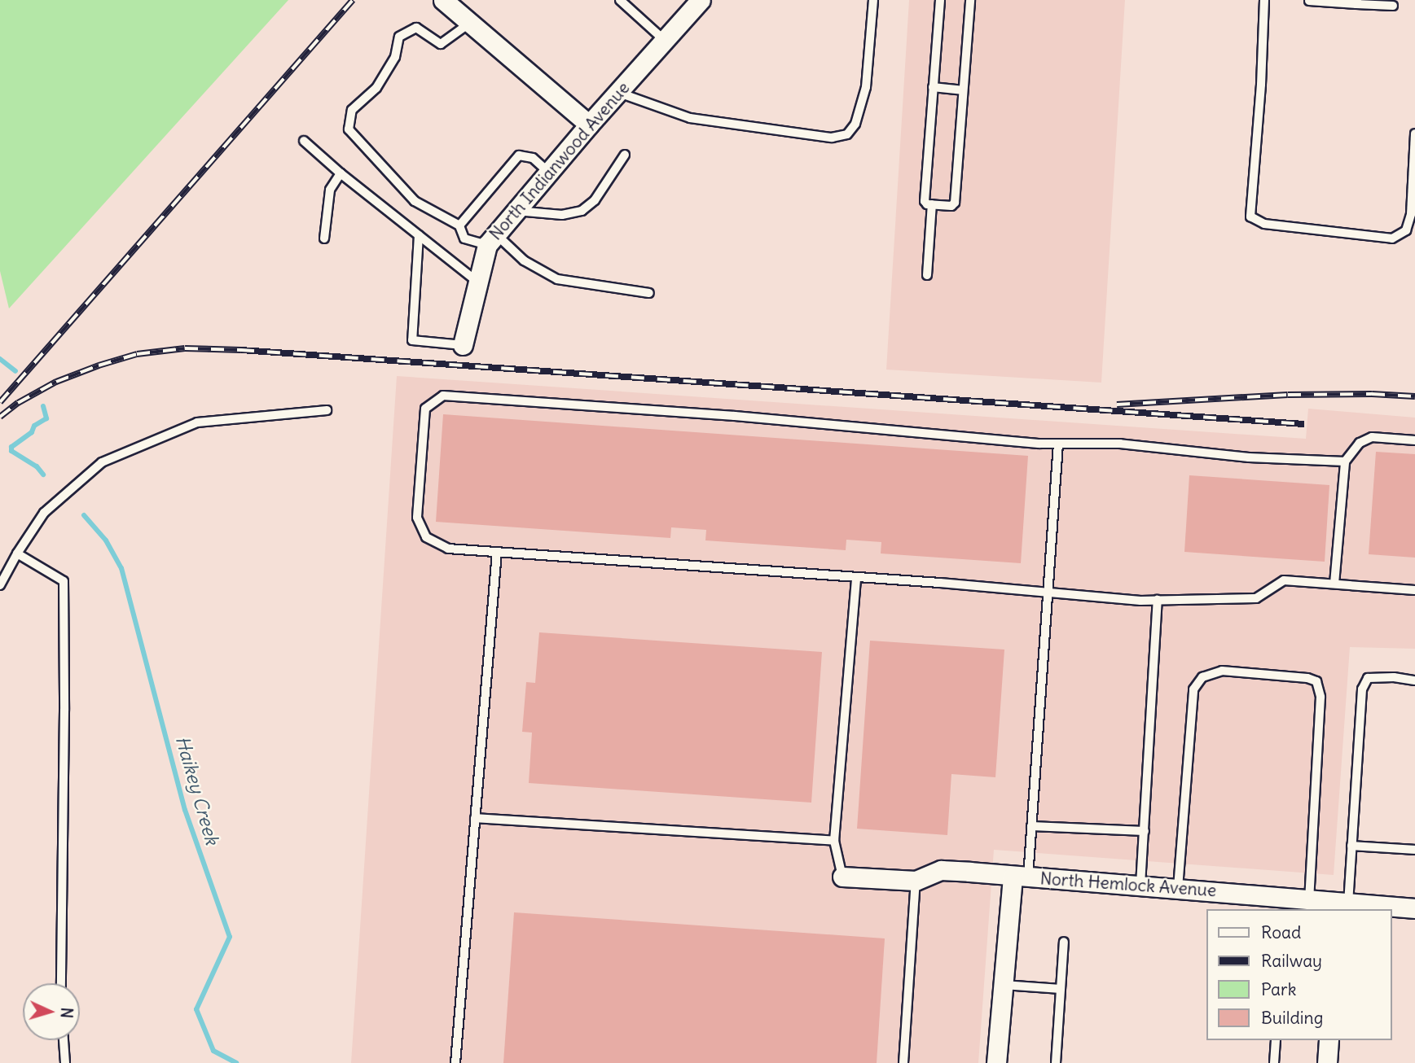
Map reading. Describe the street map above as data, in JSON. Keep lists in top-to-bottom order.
{
  "streets": {
    "street": ["North Indianwood Avenue", "North Hemlock Avenue"]
  },
  "water": ["Haikey Creek"],
  "legend": [
    "Road",
    "Railway",
    "Park",
    "Building"
  ],
  "north": "right"
}
